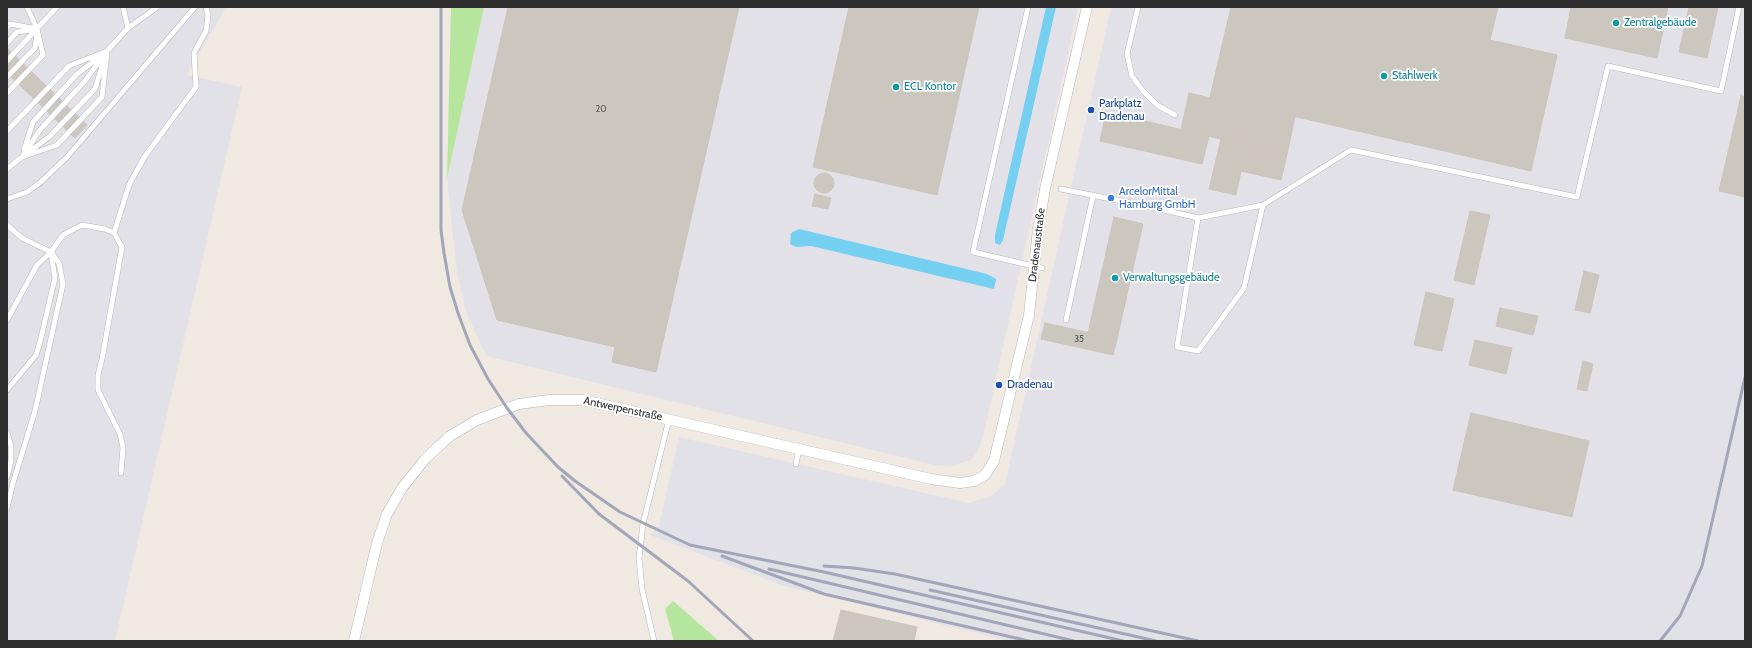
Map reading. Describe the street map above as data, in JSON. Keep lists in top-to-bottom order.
{
  "streets": {
    "street": ["Dradenaustraße", "Antwerpenstraße"]
  },
  "crossings": [
    ["Dradenaustraße", "Antwerpenstraße"]
  ],
  "places": [
    "Zentralgebäude",
    "Stahlwerk",
    "ECL Kontor",
    "Parkplatz Dradenau",
    "ArcelorMittal Hamburg GmbH",
    "Verwaltungsgebäude",
    "Dradenau"
  ],
  "house_numbers": ["20", "35"]
}
